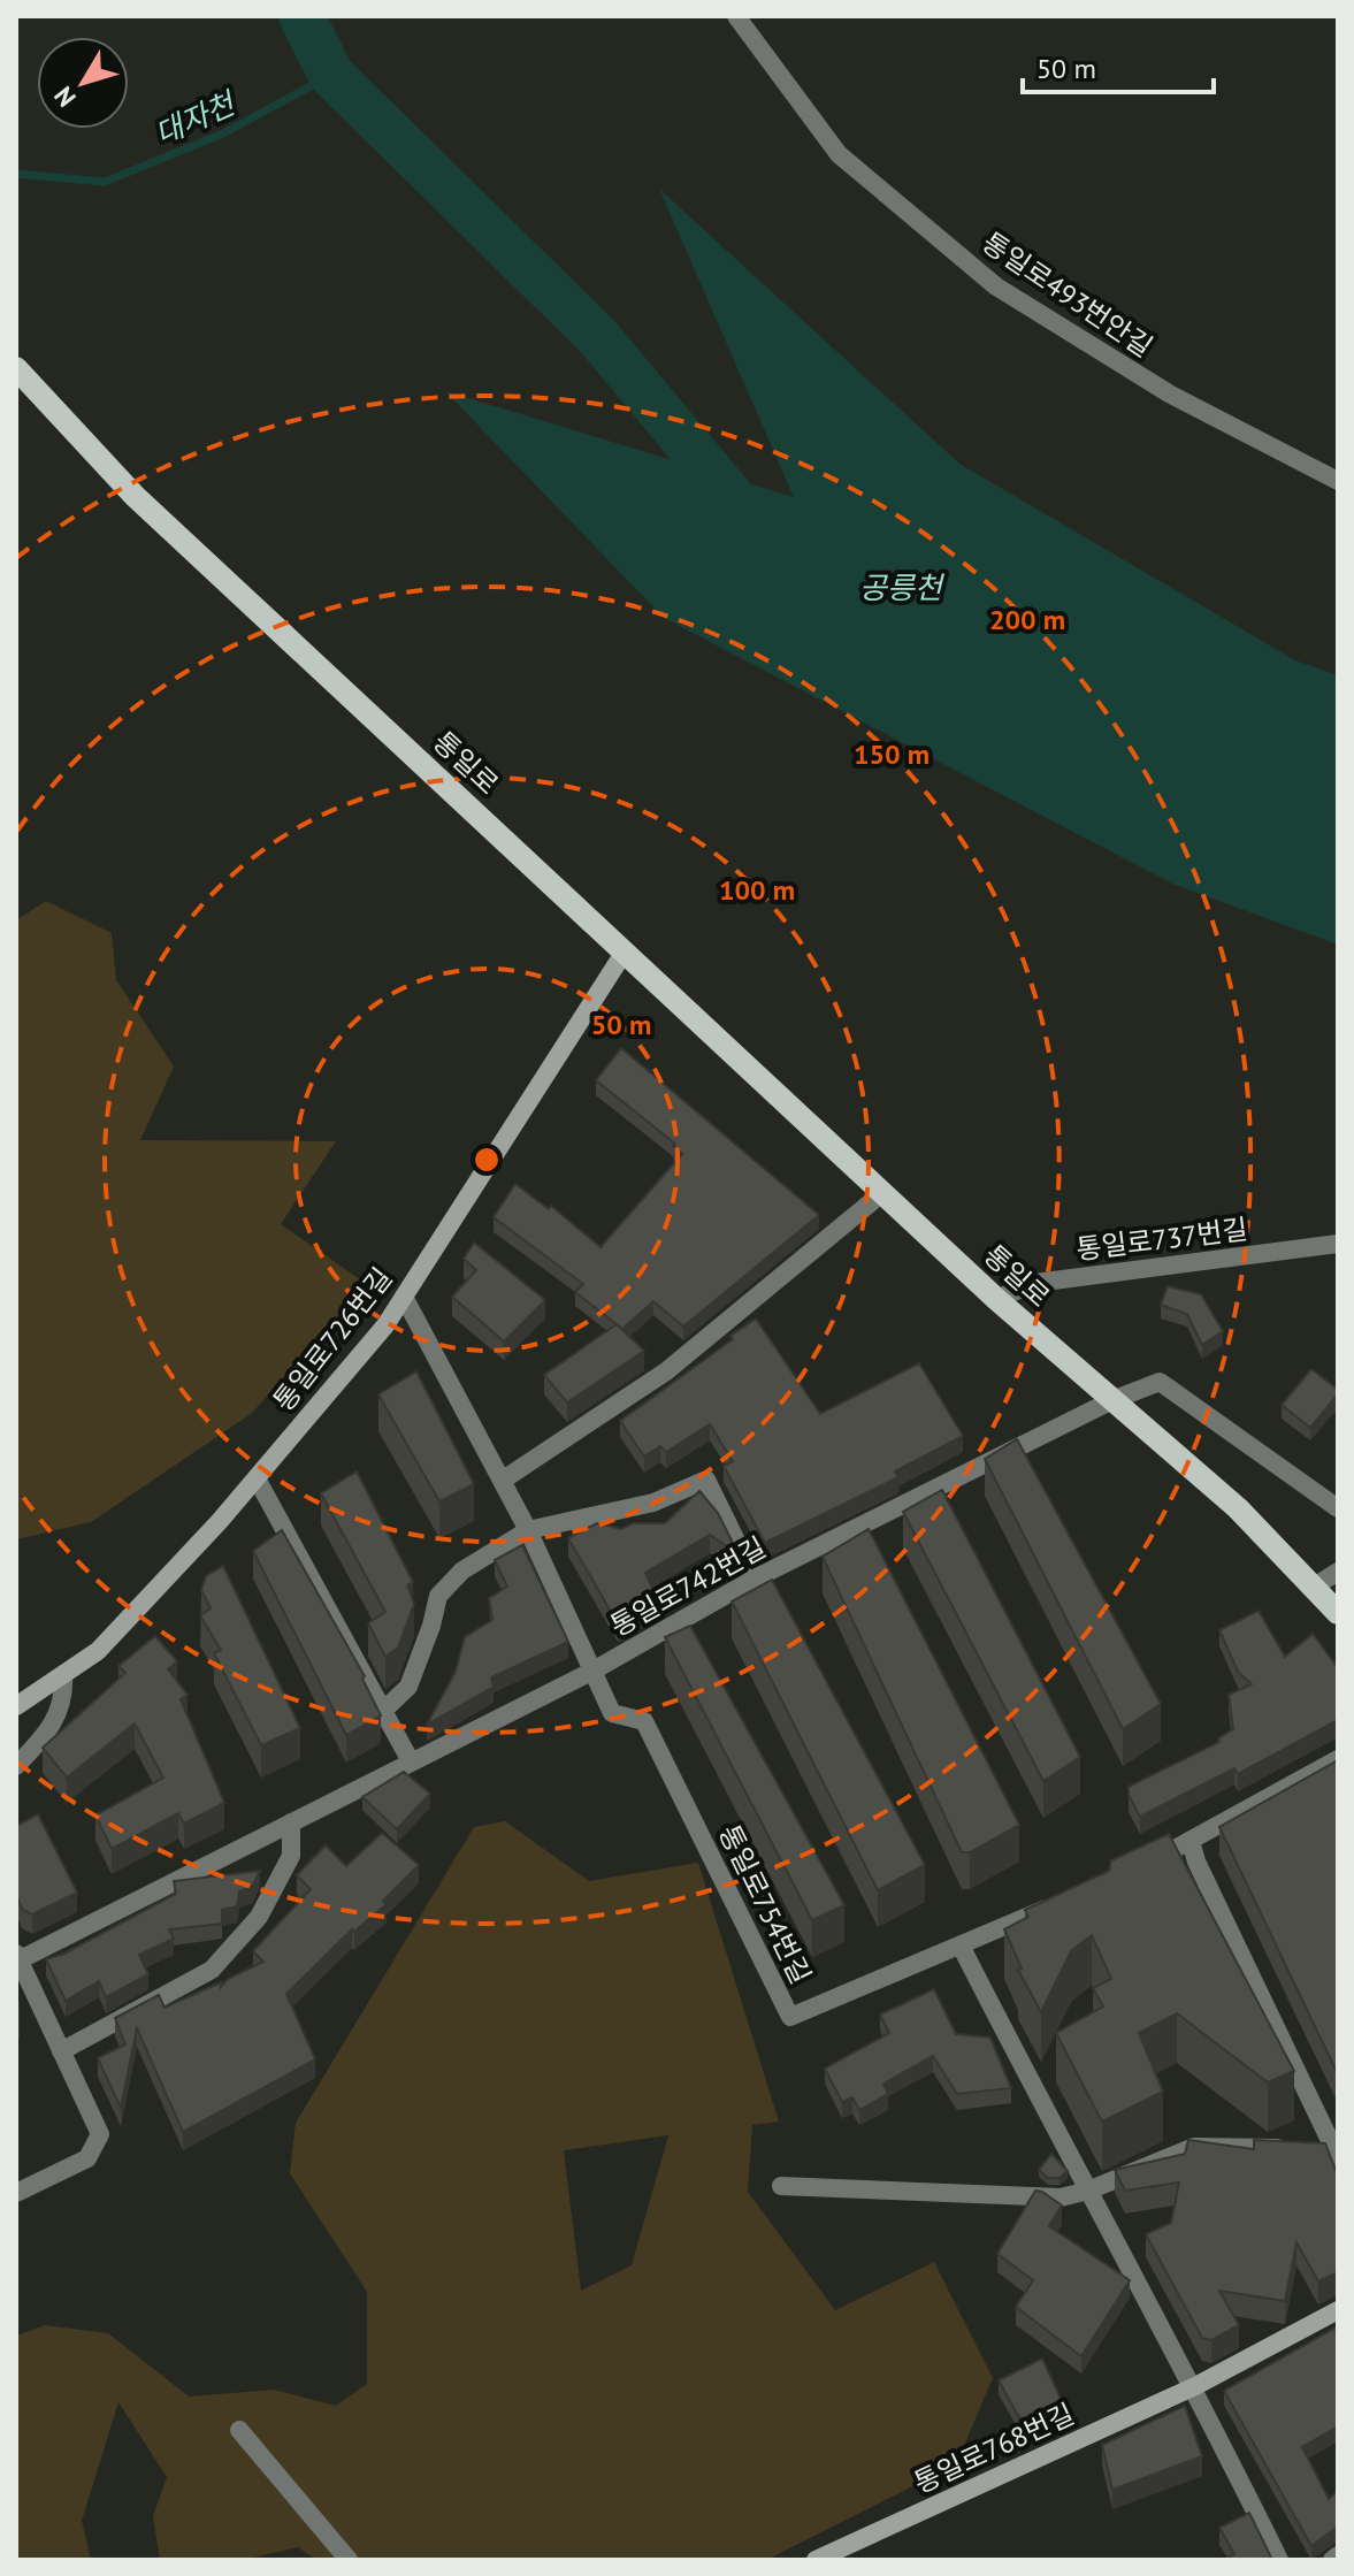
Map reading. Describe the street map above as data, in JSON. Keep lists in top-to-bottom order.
{
  "streets": {
    "main road": ["통일로"],
    "street": [
      "통일로493번안길",
      "통일로737번길",
      "통일로726번길",
      "통일로742번길",
      "통일로754번길",
      "통일로768번길"
    ]
  },
  "crossings": [
    ["통일로", "통일로737번길"],
    ["통일로", "통일로726번길"],
    ["통일로", "통일로742번길"],
    ["통일로742번길", "통일로754번길"]
  ],
  "water": ["대자천", "공릉천"],
  "scale_bar": "50 m",
  "north": "bottom left",
  "rings": [
    "200 m",
    "150 m",
    "100 m",
    "50 m"
  ]
}
